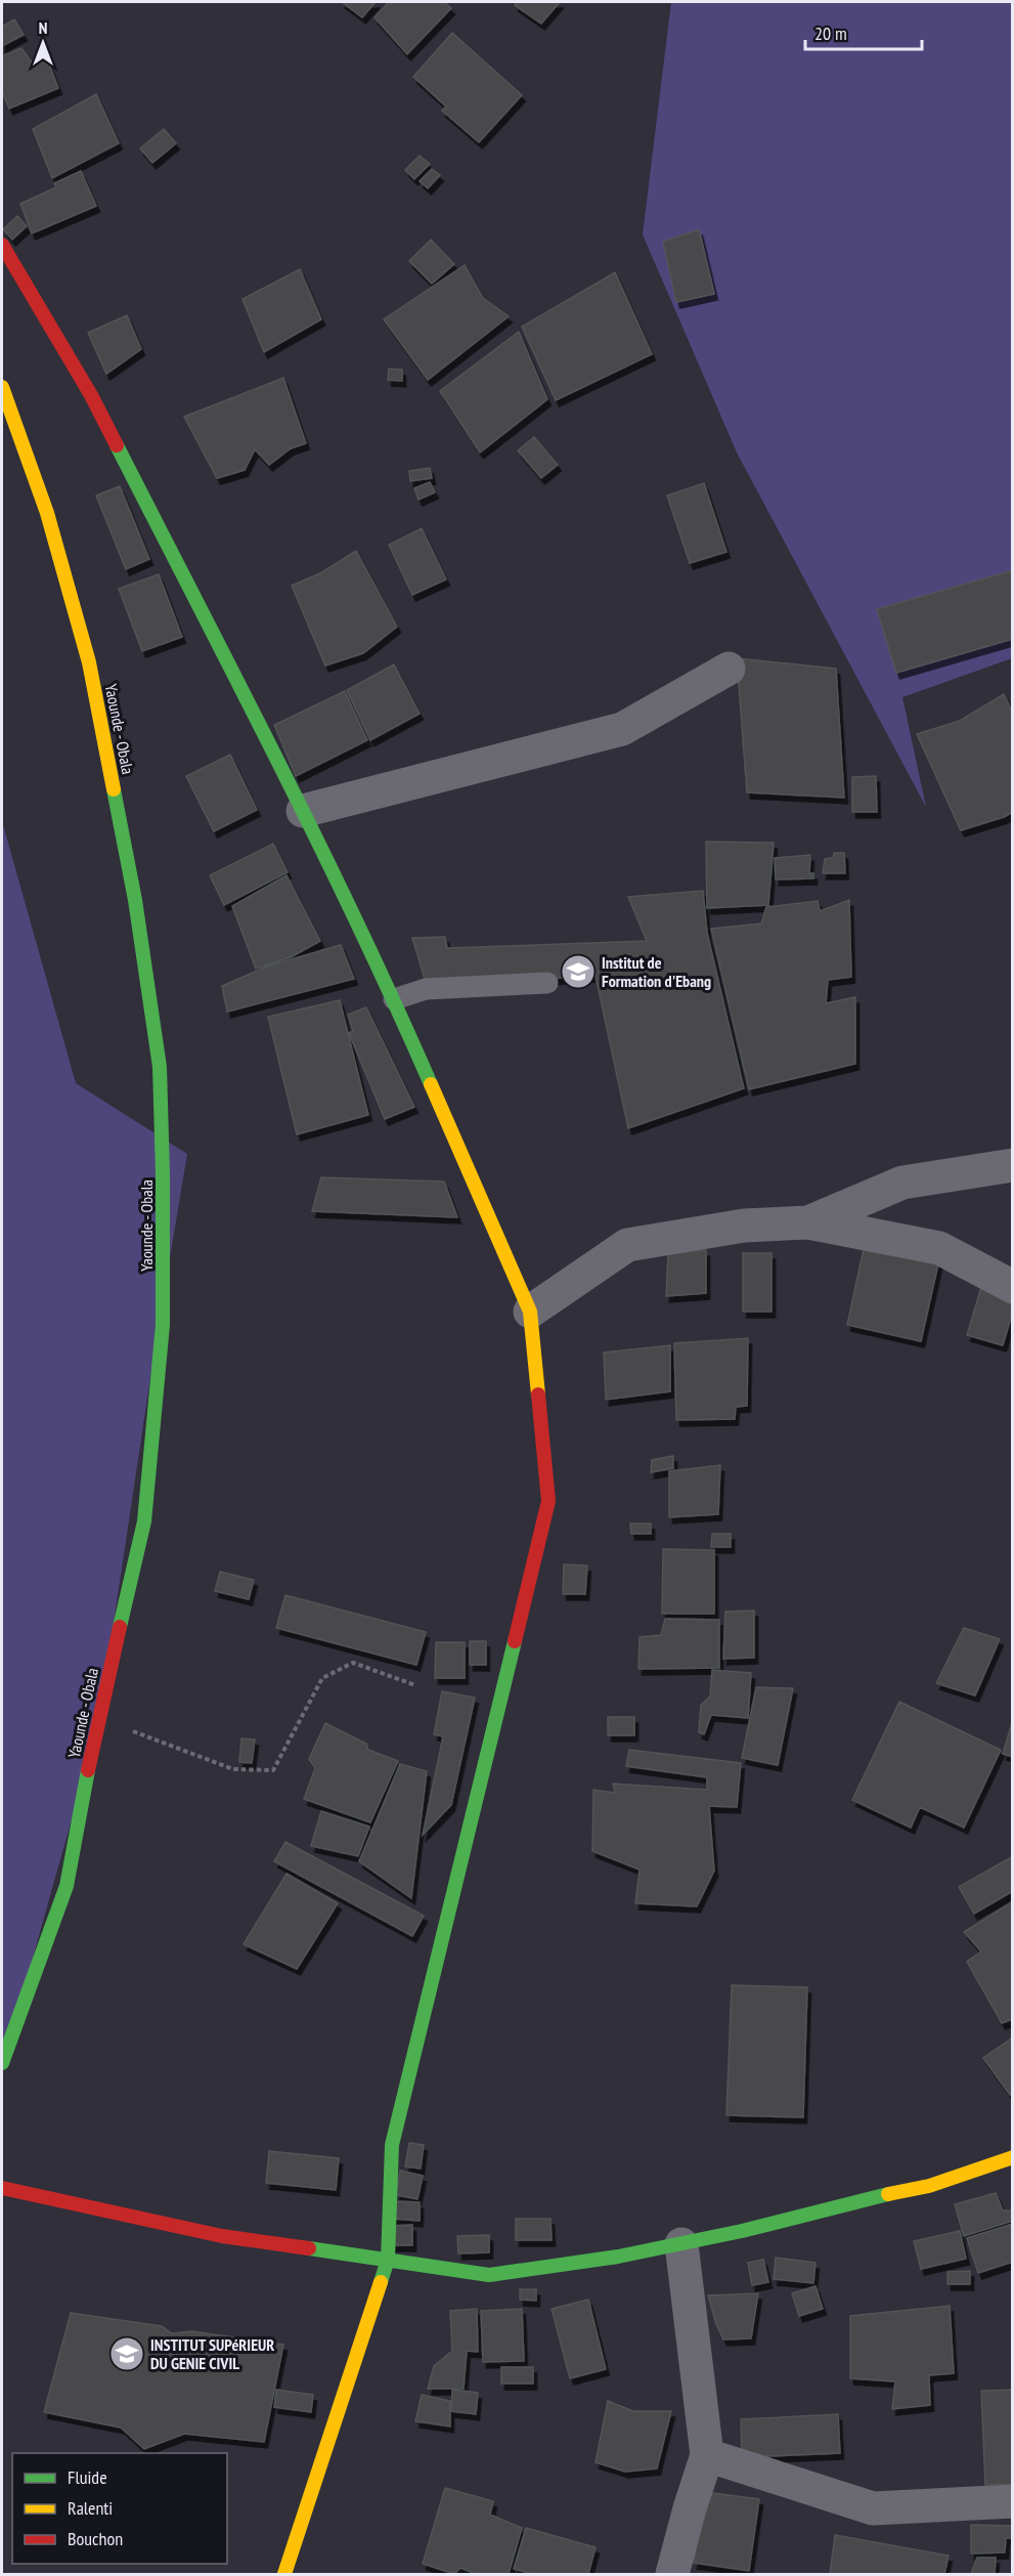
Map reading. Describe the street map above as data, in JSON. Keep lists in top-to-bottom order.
{
  "streets": {
    "main road": ["Yaounde - Obala"]
  },
  "places": {
    "school or university": ["Institut de Formation d'Ebang", "INSTITUT SUPéRIEUR DU GENIE CIVIL"]
  },
  "legend": ["Fluide", "Ralenti", "Bouchon"],
  "scale_bar": "20 m",
  "north": "top"
}
